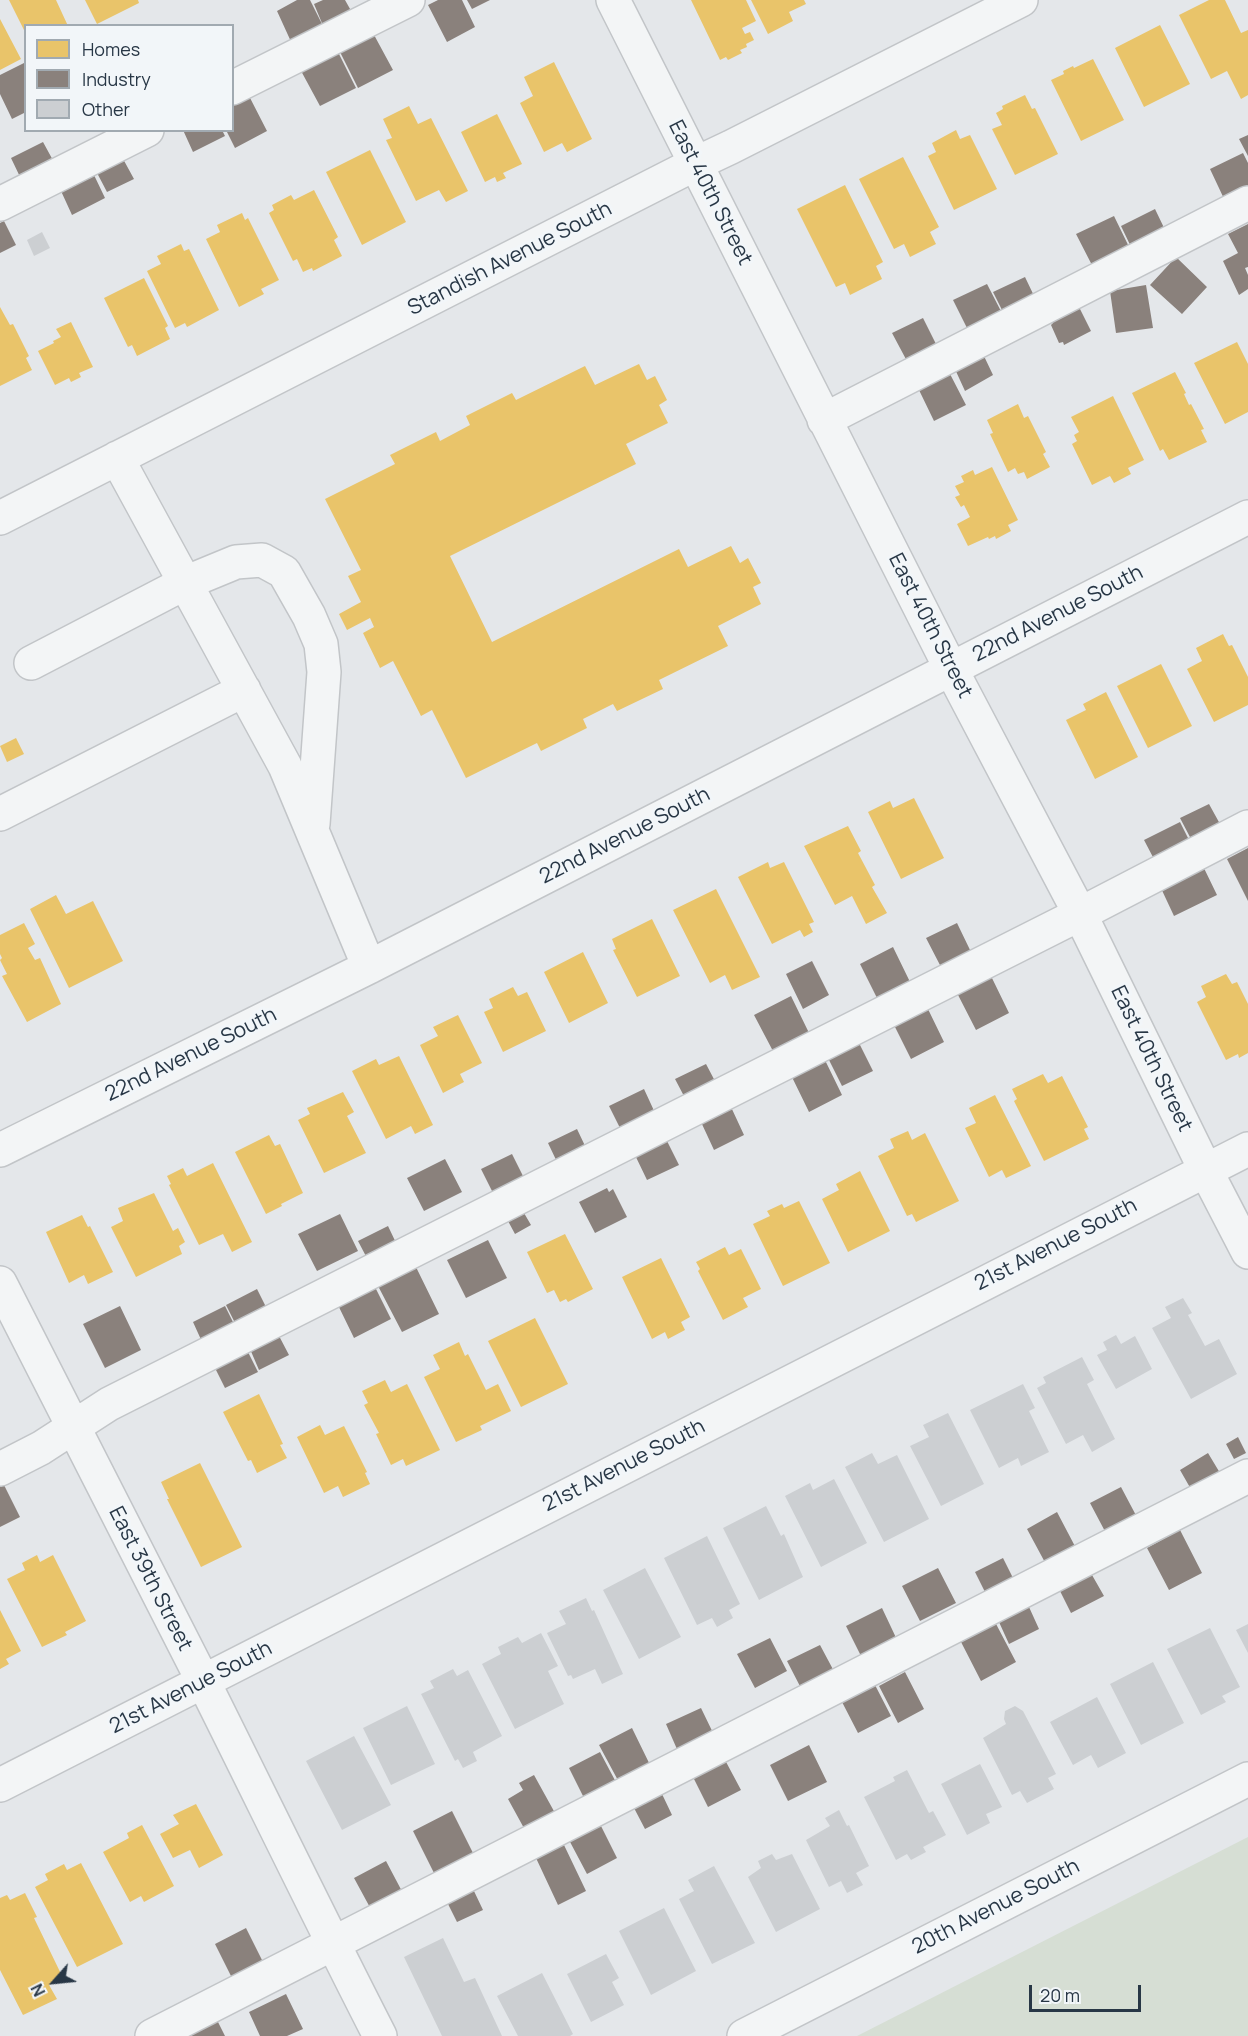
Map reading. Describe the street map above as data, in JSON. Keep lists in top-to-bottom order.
{
  "streets": {
    "street": [
      "East 40th Street",
      "Standish Avenue South",
      "22nd Avenue South",
      "21st Avenue South",
      "East 39th Street",
      "20th Avenue South"
    ]
  },
  "crossings": [
    ["East 40th Street", "Standish Avenue South"],
    ["East 40th Street", "22nd Avenue South"],
    ["East 40th Street", "21st Avenue South"],
    ["21st Avenue South", "East 39th Street"]
  ],
  "legend": ["Homes", "Industry", "Other"],
  "scale_bar": "20 m",
  "north": "bottom left"
}
